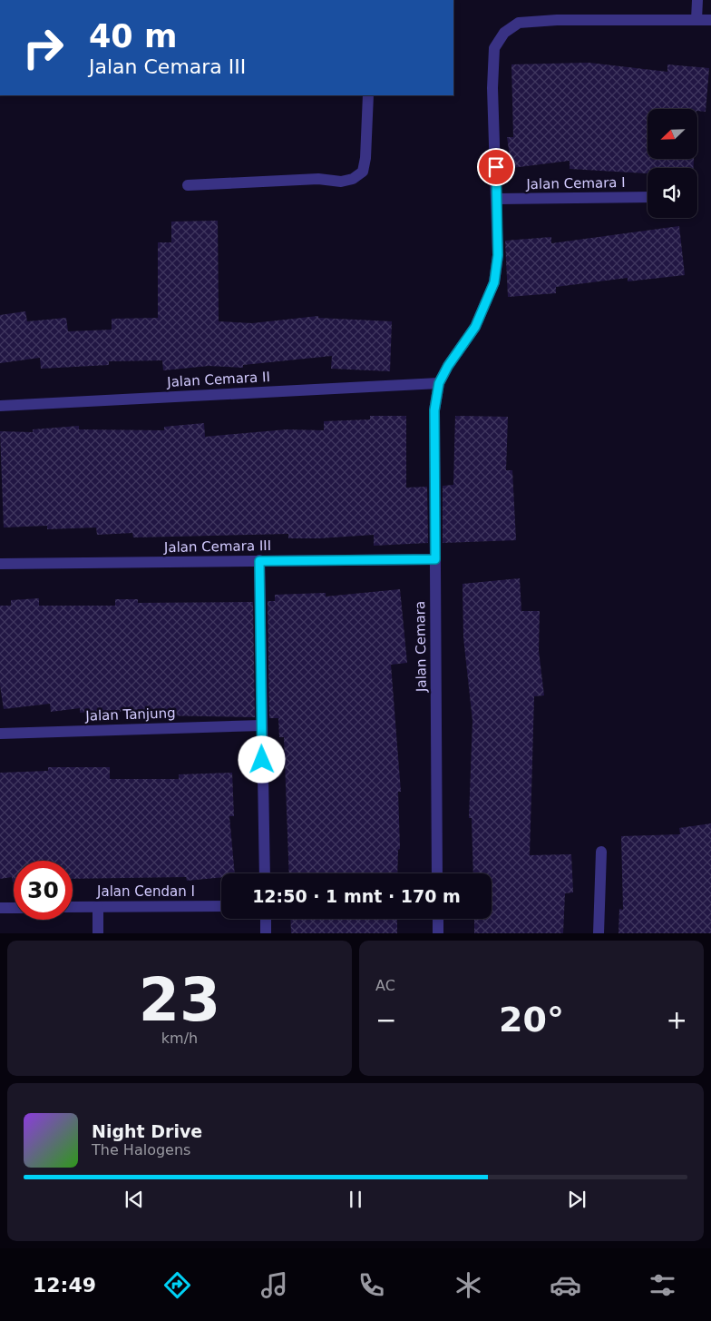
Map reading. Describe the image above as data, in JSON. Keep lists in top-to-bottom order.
{
  "streets": {
    "street": [
      "Jalan Cemara I",
      "Jalan Cemara II",
      "Jalan Cemara III",
      "Jalan Cemara",
      "Jalan Tanjung",
      "Jalan Cendan I"
    ]
  },
  "crossings": [
    ["Jalan Cemara II", "Jalan Cemara"],
    ["Jalan Cemara III", "Jalan Cemara"]
  ],
  "north": "bottom left",
  "page": {
    "turn": ["40 m", "Jalan Cemara III"],
    "limit": "30",
    "trip": "12:50 · 1 mnt · 170 m",
    "tile": [
      ["23", "km/h"],
      "AC"
    ],
    "heat": ["−", "20°", "+"],
    "song": ["Night Drive", "The Halogens"],
    "tabs": "12:49"
  }
}
